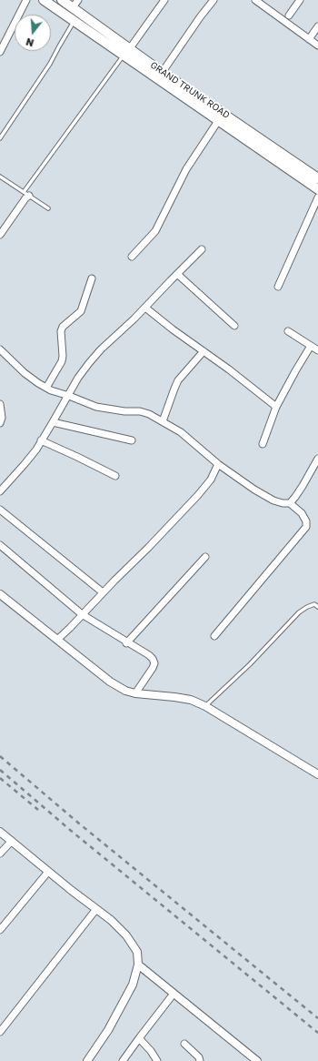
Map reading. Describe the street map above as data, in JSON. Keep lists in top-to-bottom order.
{
  "streets": {
    "main road": ["GRAND TRUNK ROAD"]
  },
  "north": "bottom"
}
